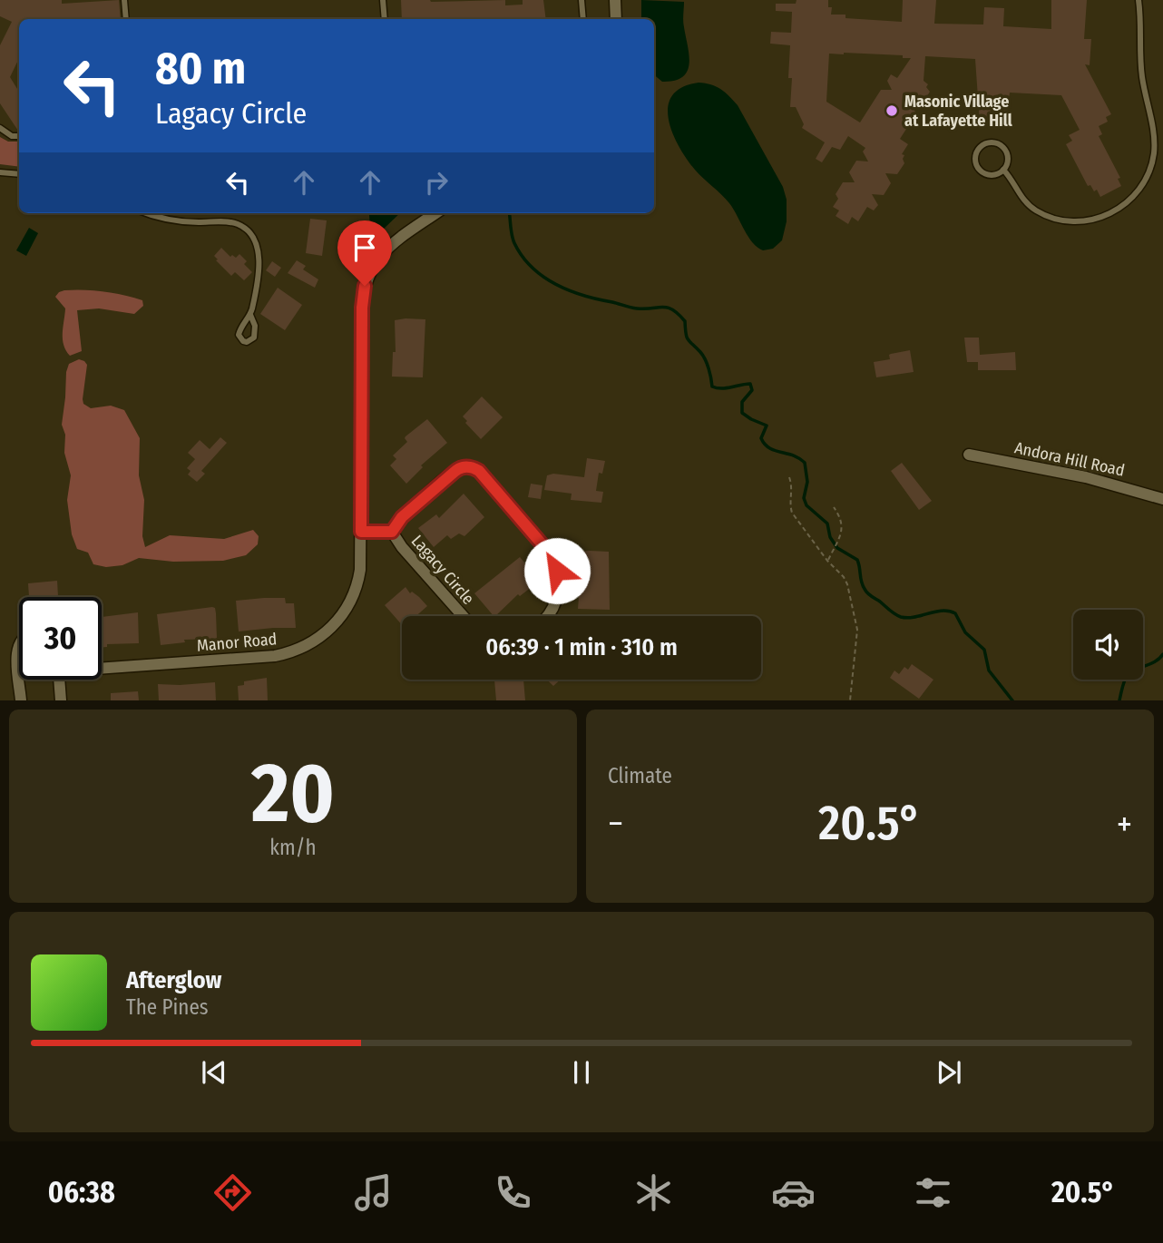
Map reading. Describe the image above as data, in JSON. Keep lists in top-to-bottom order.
{
  "streets": {
    "street": ["Andora Hill Road", "Lagacy Circle", "Manor Road"]
  },
  "crossings": [
    ["Lagacy Circle", "Manor Road"]
  ],
  "places": ["Masonic Village at Lafayette Hill"],
  "page": {
    "turn": ["80 m", "Lagacy Circle"],
    "limit": "30",
    "trip": "06:39 · 1 min · 310 m",
    "tile": [
      ["20", "km/h"],
      "Climate"
    ],
    "heat": ["−", "20.5°", "+"],
    "song": ["Afterglow", "The Pines"],
    "tabs": ["06:38", "20.5°"]
  }
}
